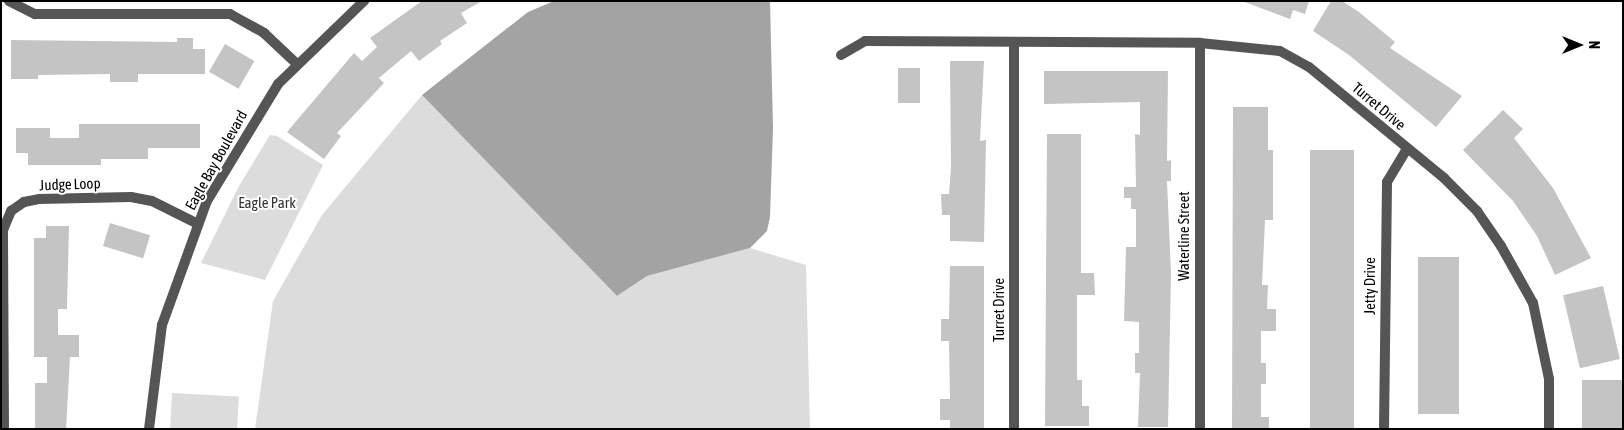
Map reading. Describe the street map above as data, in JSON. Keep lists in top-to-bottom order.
{
  "streets": {
    "street": [
      "Turret Drive",
      "Eagle Bay Boulevard",
      "Judge Loop",
      "Waterline Street",
      "Jetty Drive"
    ]
  },
  "crossings": [
    ["Turret Drive", "Waterline Street"],
    ["Turret Drive", "Jetty Drive"],
    ["Eagle Bay Boulevard", "Judge Loop"]
  ],
  "parks": ["Eagle Park"],
  "north": "right"
}
